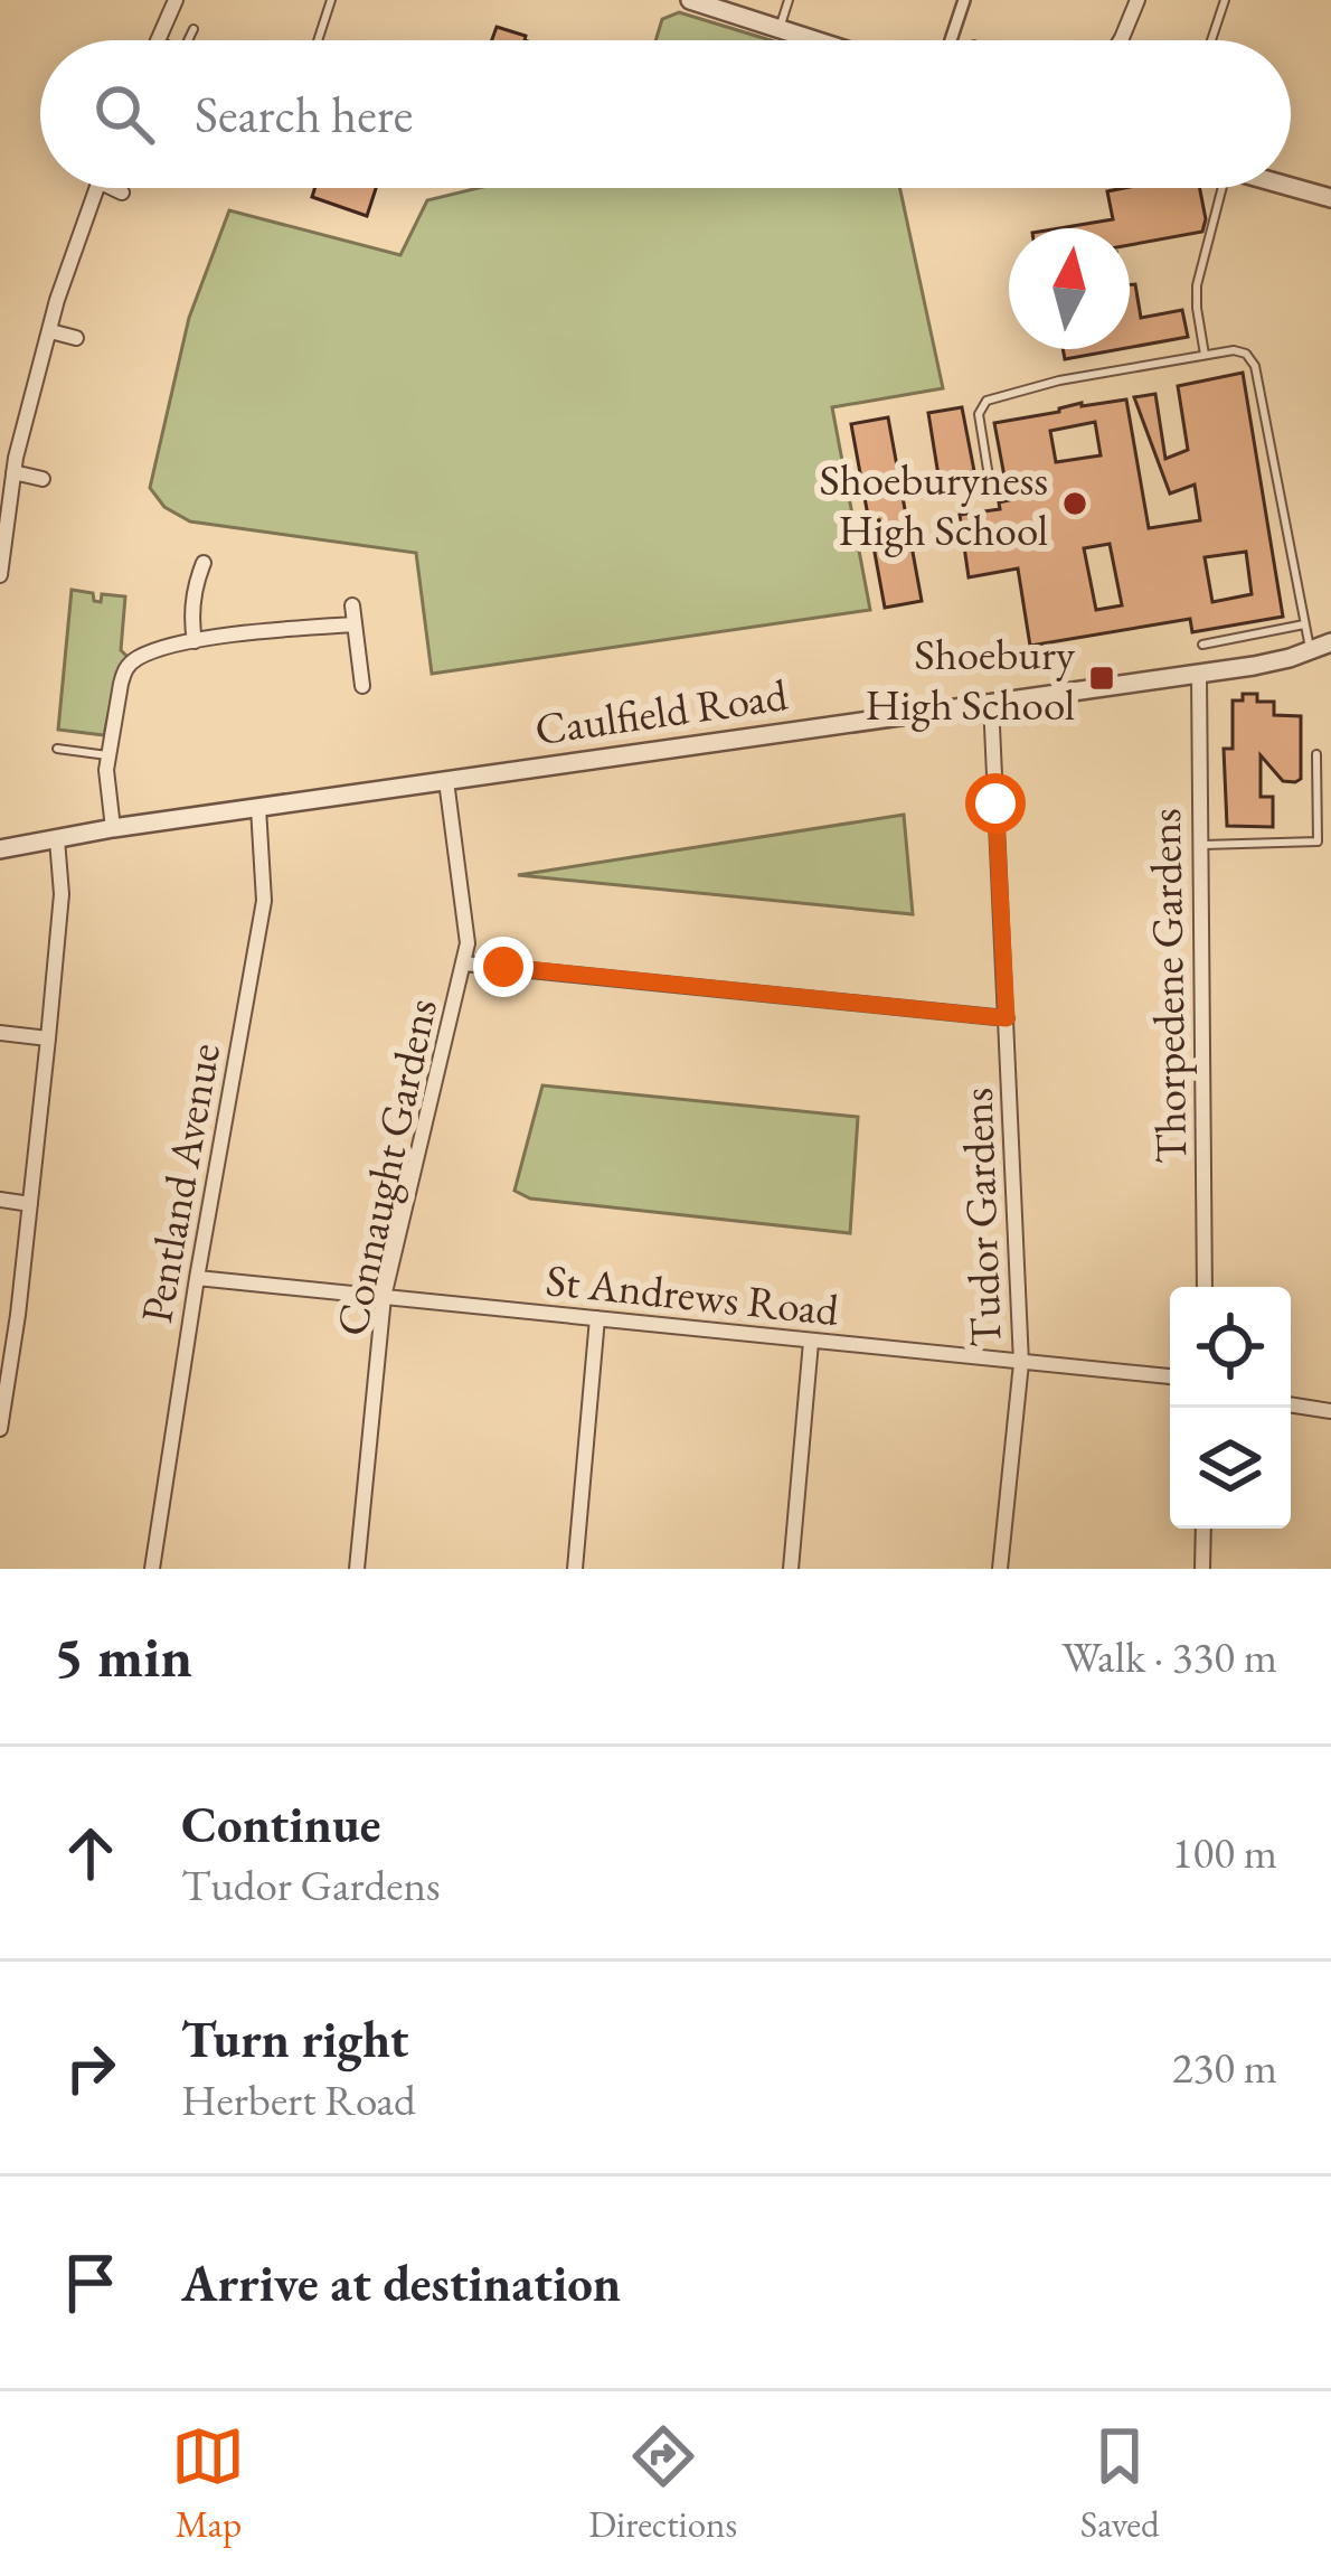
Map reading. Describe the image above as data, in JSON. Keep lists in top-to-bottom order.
{
  "streets": {
    "street": [
      "Caulfield Road",
      "Thorpedene Gardens",
      "Connaught Gardens",
      "Pentland Avenue",
      "Tudor Gardens",
      "St Andrews Road"
    ]
  },
  "crossings": [
    ["Caulfield Road", "Thorpedene Gardens"],
    ["Caulfield Road", "Connaught Gardens"],
    ["Caulfield Road", "Pentland Avenue"],
    ["Caulfield Road", "Tudor Gardens"],
    ["Connaught Gardens", "St Andrews Road"],
    ["Pentland Avenue", "St Andrews Road"],
    ["Tudor Gardens", "St Andrews Road"]
  ],
  "places": {
    "other": ["Shoeburyness High School"],
    "transit": ["Shoebury High School"]
  },
  "north": "top",
  "page": {
    "search": "Search here",
    "heading": ["5 min", "Walk · 330 m"],
    "list": [
      ["Continue", "Tudor Gardens", "100 m"],
      ["Turn right", "Herbert Road", "230 m"],
      "Arrive at destination"
    ],
    "nav": ["Map", "Directions", "Saved"]
  }
}
